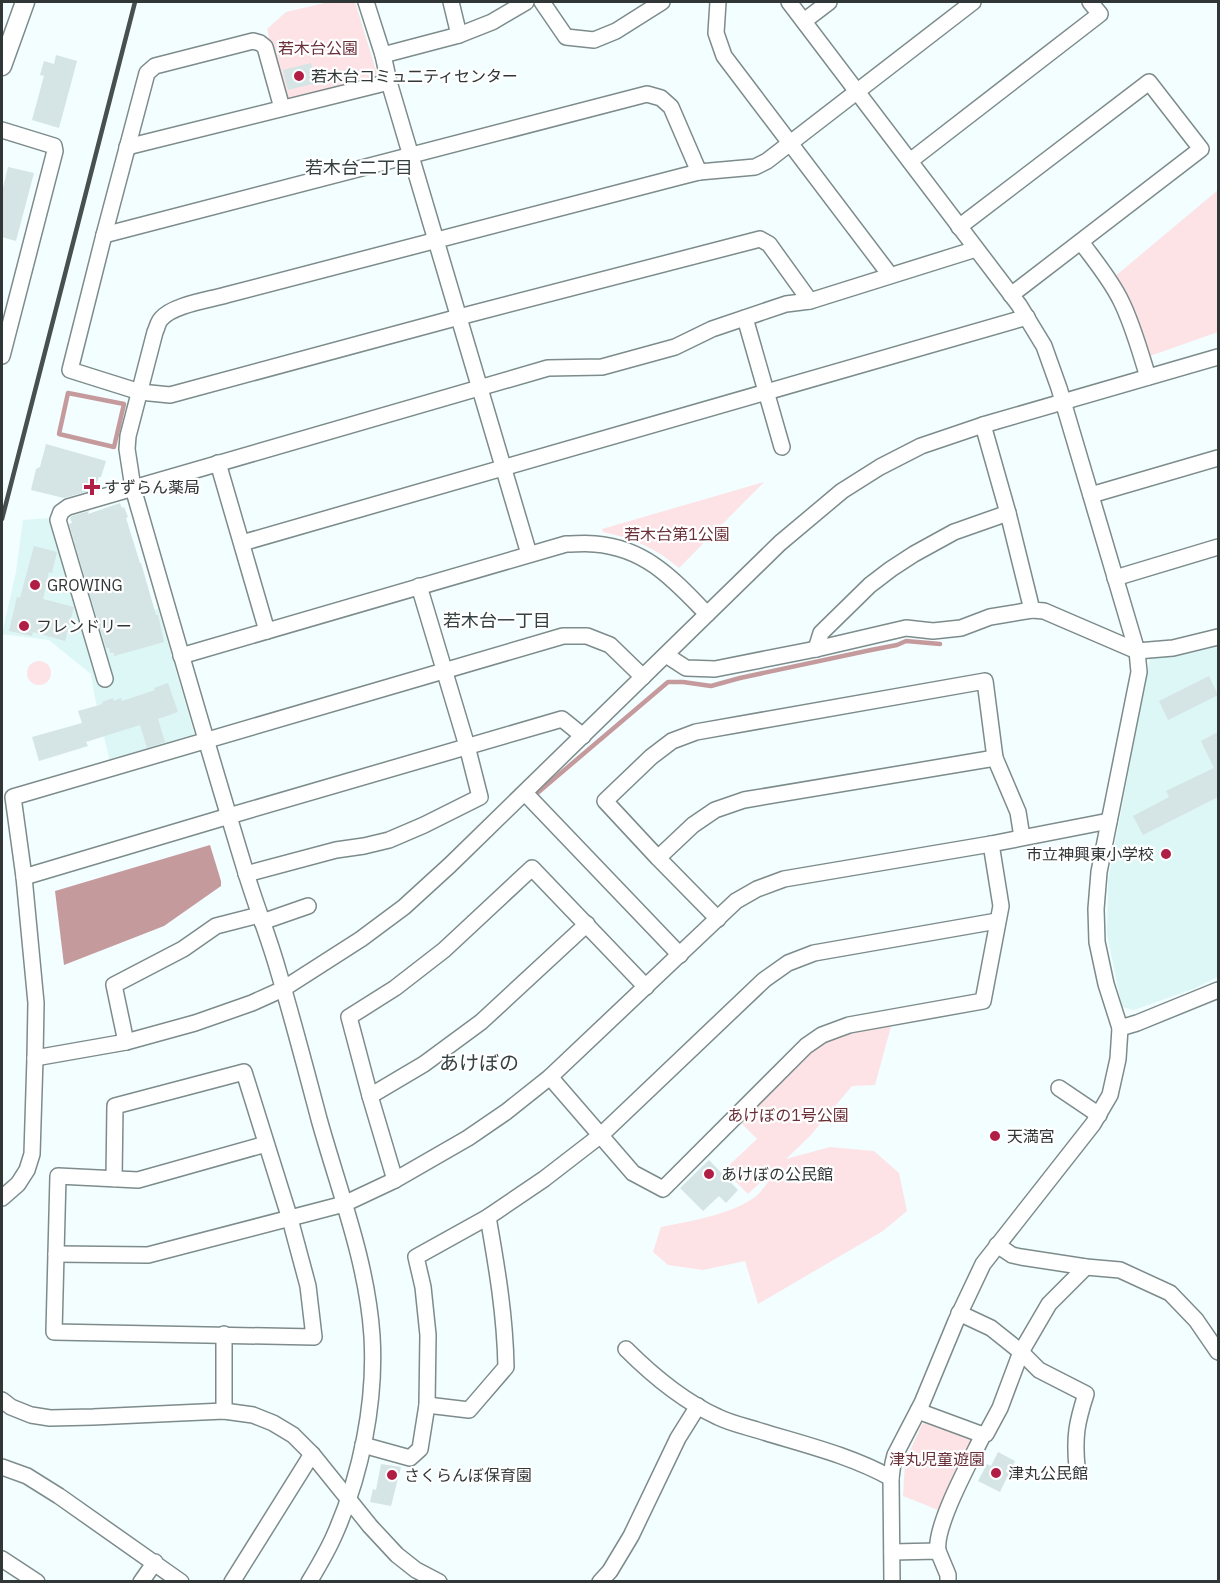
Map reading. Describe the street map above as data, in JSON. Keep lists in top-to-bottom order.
{
  "districts": ["若木台二丁目", "若木台一丁目", "あけぼの"],
  "parks": [
    "若木台公園",
    "若木台第1公園",
    "あけぼの1号公園",
    "津丸児童遊園"
  ],
  "places": {
    "other": [
      "若木台コミュ二ティセンター",
      "GROWING",
      "フレンドリー",
      "市立神興東小学校",
      "天満宮",
      "あけぼの公民館",
      "津丸公民館",
      "さくらんぼ保育園"
    ],
    "health": ["すずらん薬局"]
  }
}
